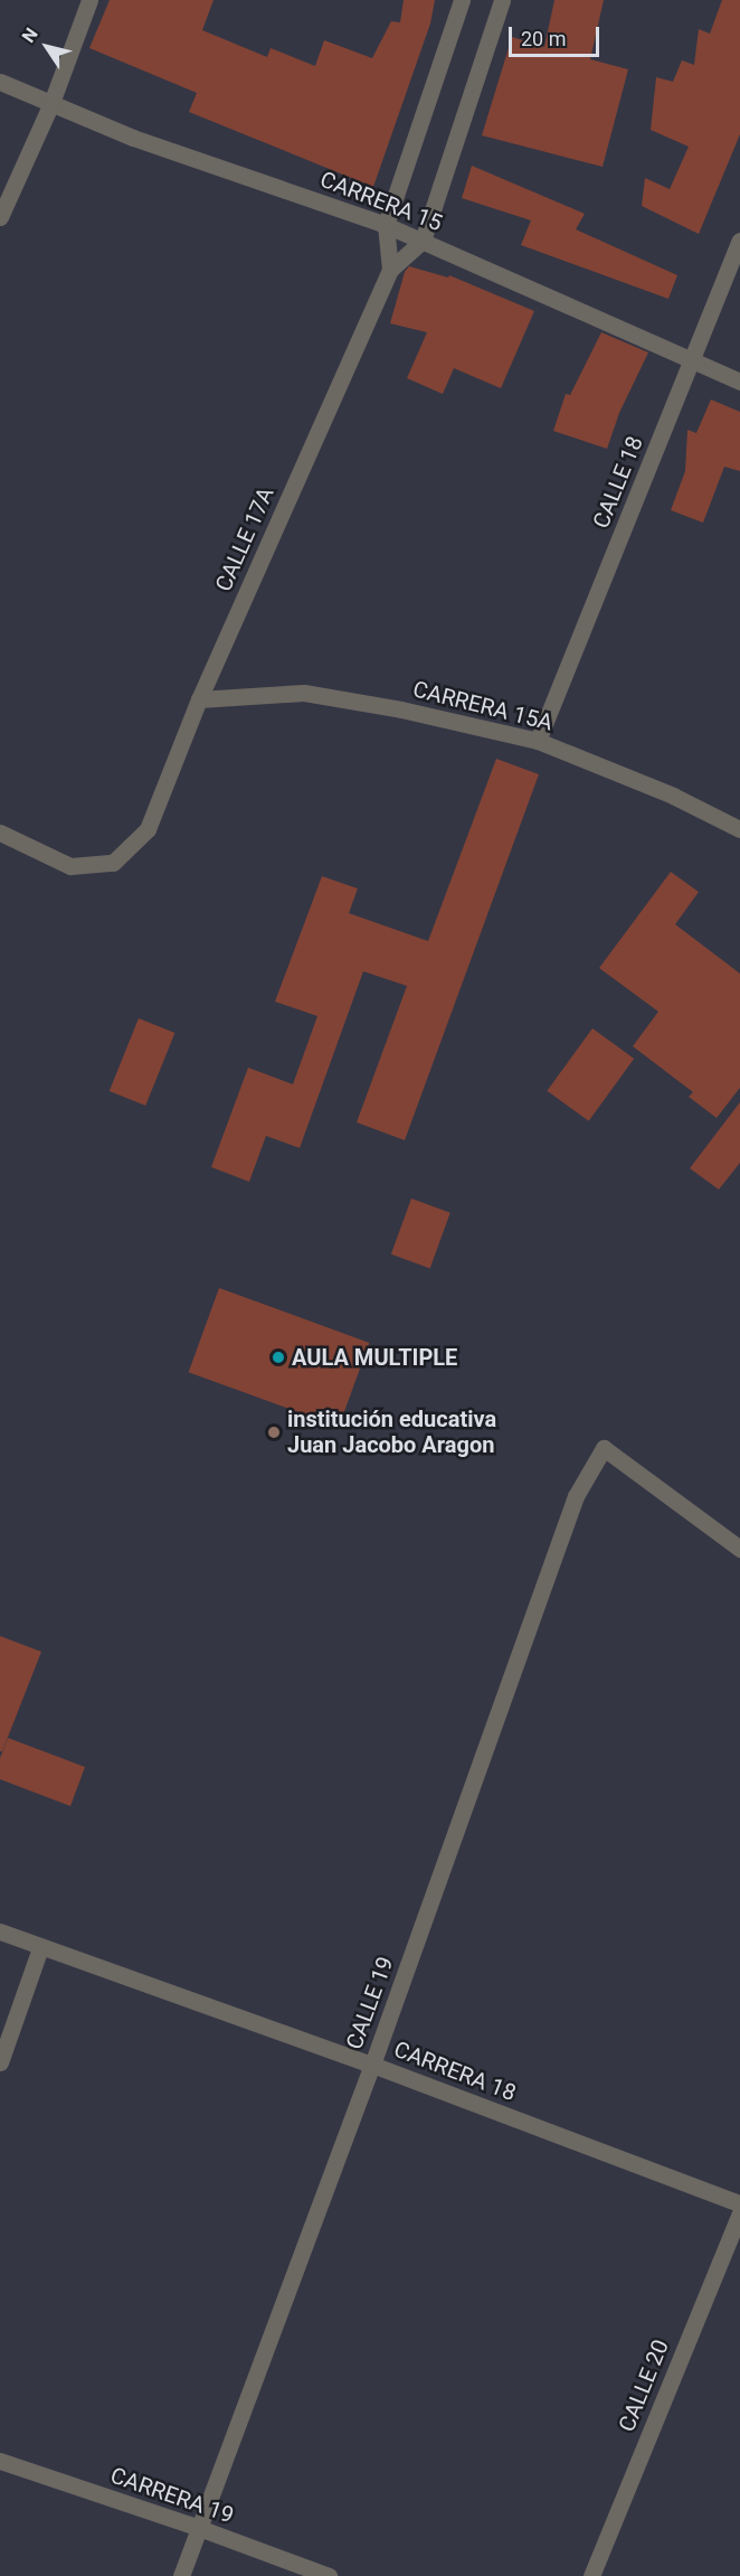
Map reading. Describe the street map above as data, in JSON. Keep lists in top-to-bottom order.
{
  "streets": {
    "street": [
      "CARRERA 15",
      "CALLE 18",
      "CALLE 17A",
      "CARRERA 15A",
      "CALLE 19",
      "CARRERA 18",
      "CALLE 20",
      "CARRERA 19"
    ]
  },
  "crossings": [
    ["CARRERA 15", "CALLE 18"],
    ["CARRERA 15", "CALLE 17A"],
    ["CALLE 18", "CARRERA 15A"],
    ["CALLE 17A", "CARRERA 15A"],
    ["CALLE 19", "CARRERA 18"],
    ["CALLE 19", "CARRERA 19"]
  ],
  "places": ["AULA MULTIPLE", "institución educativa Juan Jacobo Aragon"],
  "scale_bar": "20 m",
  "north": "top left"
}
